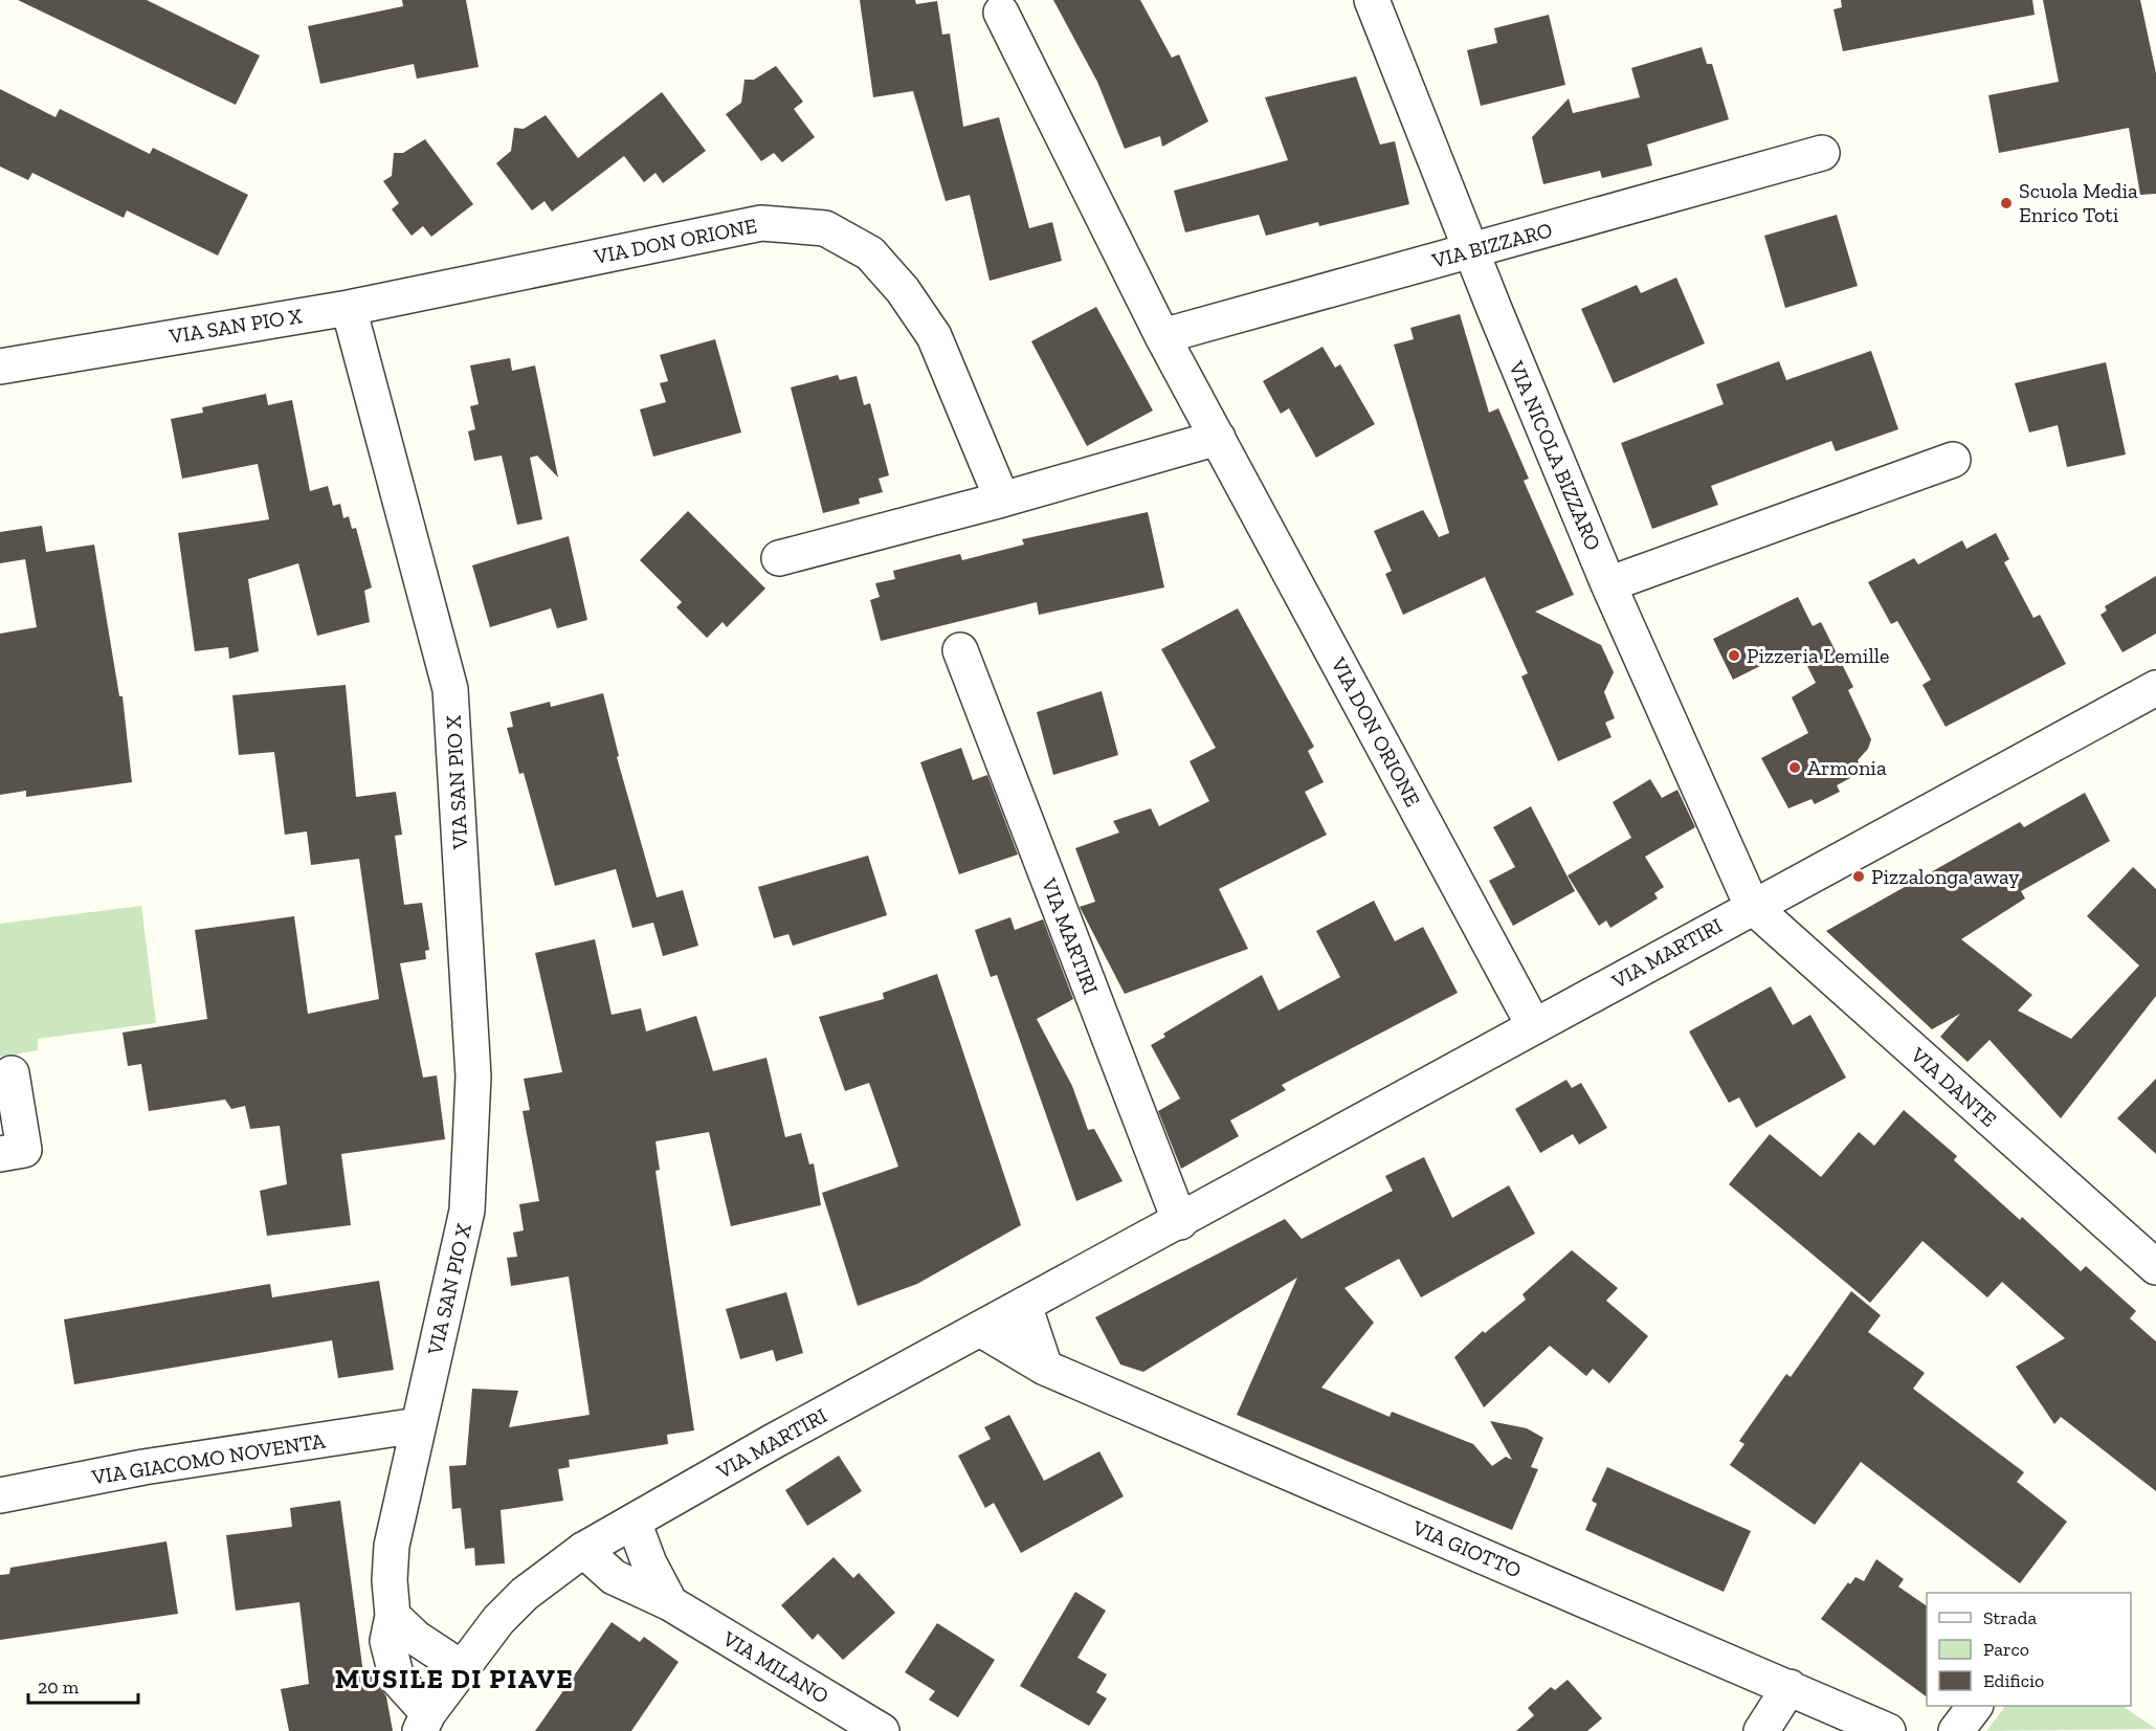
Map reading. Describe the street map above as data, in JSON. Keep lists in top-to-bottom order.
{
  "streets": {
    "street": [
      "VIA DON ORIONE",
      "VIA BIZZARO",
      "VIA SAN PIO X",
      "VIA NICOLA BIZZARO",
      "VIA MARTIRI",
      "VIA DANTE",
      "VIA GIACOMO NOVENTA",
      "VIA GIOTTO",
      "VIA MILANO"
    ]
  },
  "crossings": [
    ["VIA DON ORIONE", "VIA BIZZARO"],
    ["VIA DON ORIONE", "VIA SAN PIO X"],
    ["VIA DON ORIONE", "VIA MARTIRI"],
    ["VIA BIZZARO", "VIA NICOLA BIZZARO"],
    ["VIA SAN PIO X", "VIA MARTIRI"],
    ["VIA SAN PIO X", "VIA GIACOMO NOVENTA"],
    ["VIA NICOLA BIZZARO", "VIA MARTIRI"],
    ["VIA NICOLA BIZZARO", "VIA DANTE"],
    ["VIA MARTIRI", "VIA DANTE"],
    ["VIA MARTIRI", "VIA GIOTTO"],
    ["VIA MARTIRI", "VIA MILANO"]
  ],
  "districts": ["MUSILE DI PIAVE"],
  "places": [
    "Scuola Media Enrico Toti",
    "Pizzeria Lemille",
    "Armonia",
    "Pizzalonga away"
  ],
  "legend": ["Strada", "Parco", "Edificio"],
  "scale_bar": "20 m"
}
